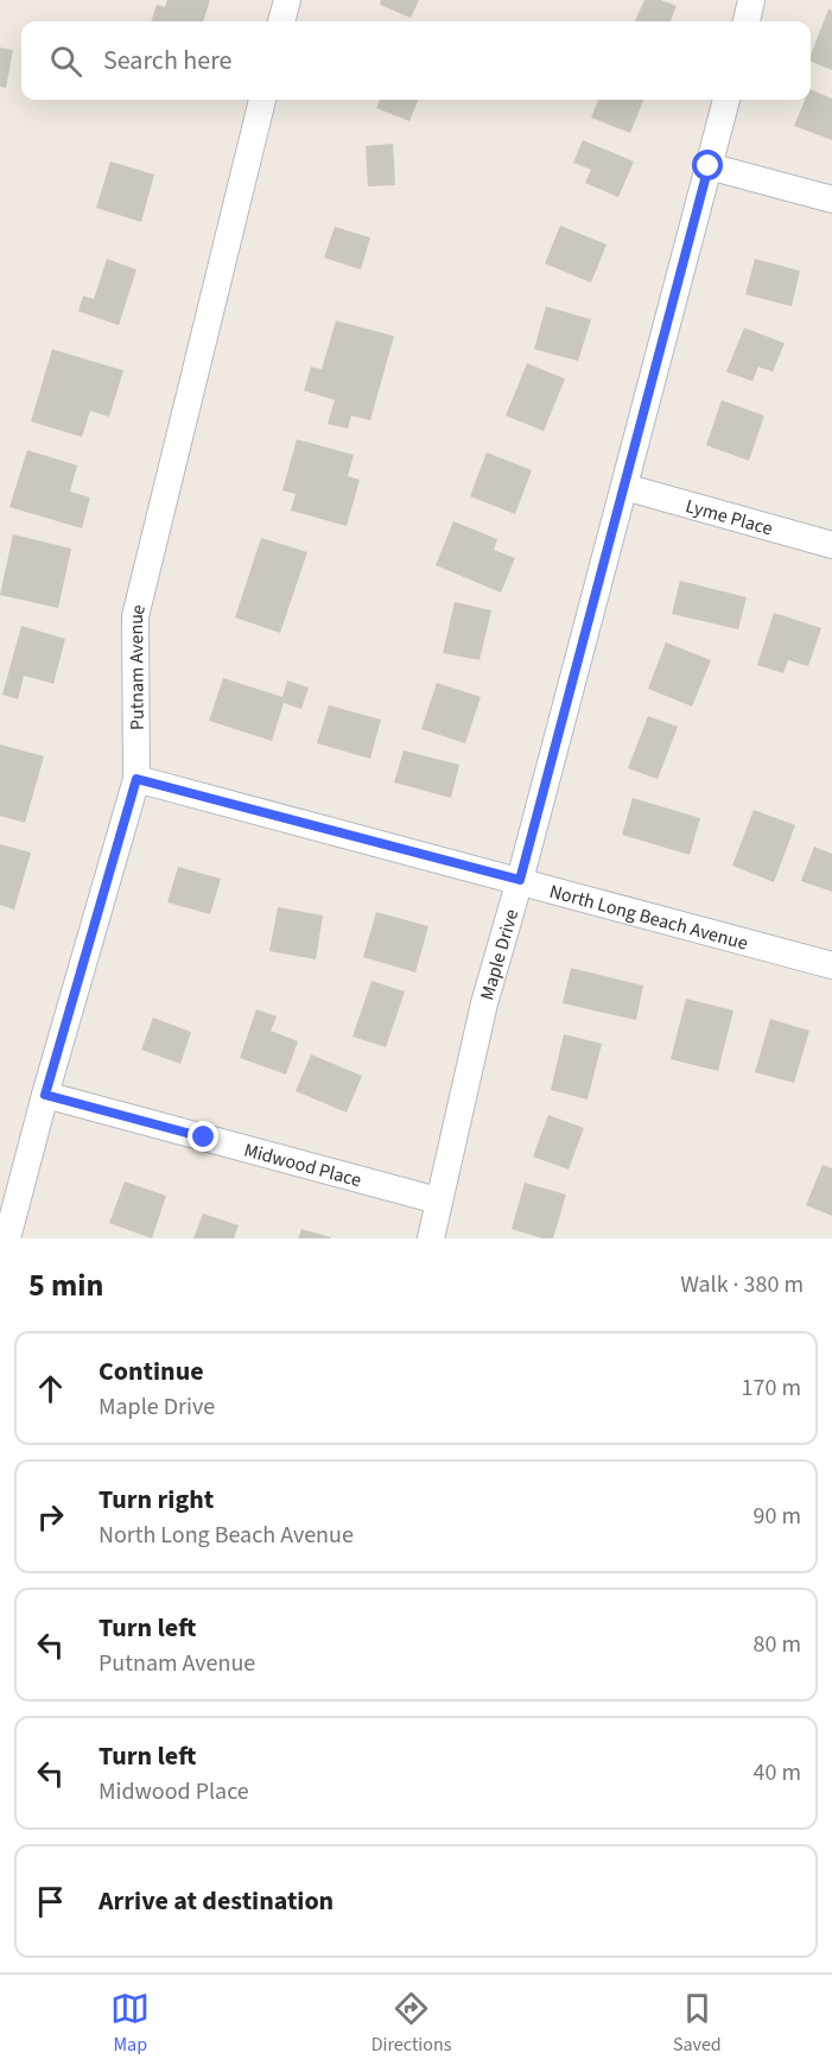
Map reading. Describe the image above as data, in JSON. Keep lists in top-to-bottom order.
{
  "streets": {
    "street": [
      "Lyme Place",
      "Putnam Avenue",
      "North Long Beach Avenue",
      "Maple Drive",
      "Midwood Place"
    ]
  },
  "crossings": [
    ["Lyme Place", "Maple Drive"],
    ["Putnam Avenue", "North Long Beach Avenue"],
    ["Putnam Avenue", "Midwood Place"],
    ["North Long Beach Avenue", "Maple Drive"],
    ["Maple Drive", "Midwood Place"]
  ],
  "page": {
    "search": "Search here",
    "heading": ["5 min", "Walk · 380 m"],
    "list": [
      ["Continue", "Maple Drive", "170 m"],
      ["Turn right", "North Long Beach Avenue", "90 m"],
      ["Turn left", "Putnam Avenue", "80 m"],
      ["Turn left", "Midwood Place", "40 m"],
      "Arrive at destination"
    ],
    "nav": ["Map", "Directions", "Saved"]
  }
}
